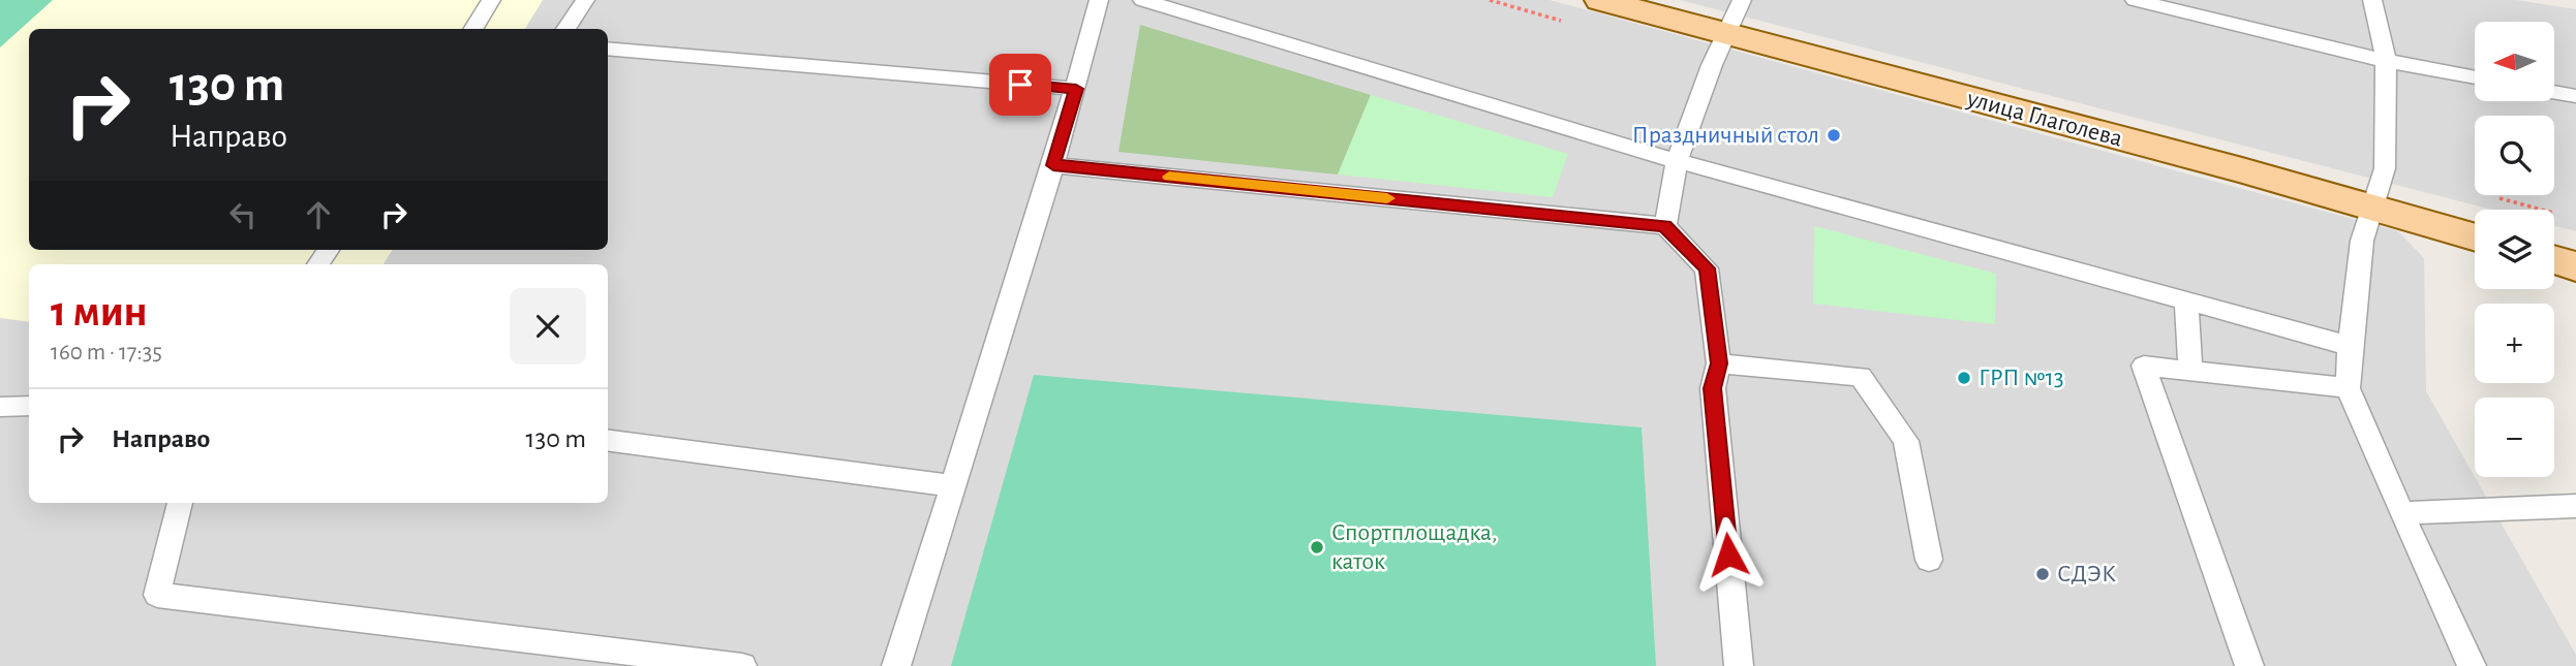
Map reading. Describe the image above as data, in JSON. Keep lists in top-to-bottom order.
{
  "streets": {
    "main road": ["улица Глаголева"]
  },
  "places": [
    "Праздничный стол",
    "ГРП №13",
    "Спортплощадка, каток",
    "СДЭК"
  ],
  "north": "left",
  "page": {
    "map_buttons": ["+", "−"],
    "turn": ["130 m", "Направо"],
    "heading": ["1 мин", "160 m · 17:35"],
    "list": [
      {
        "name": "Направо",
        "value": "130 m"
      }
    ]
  }
}
